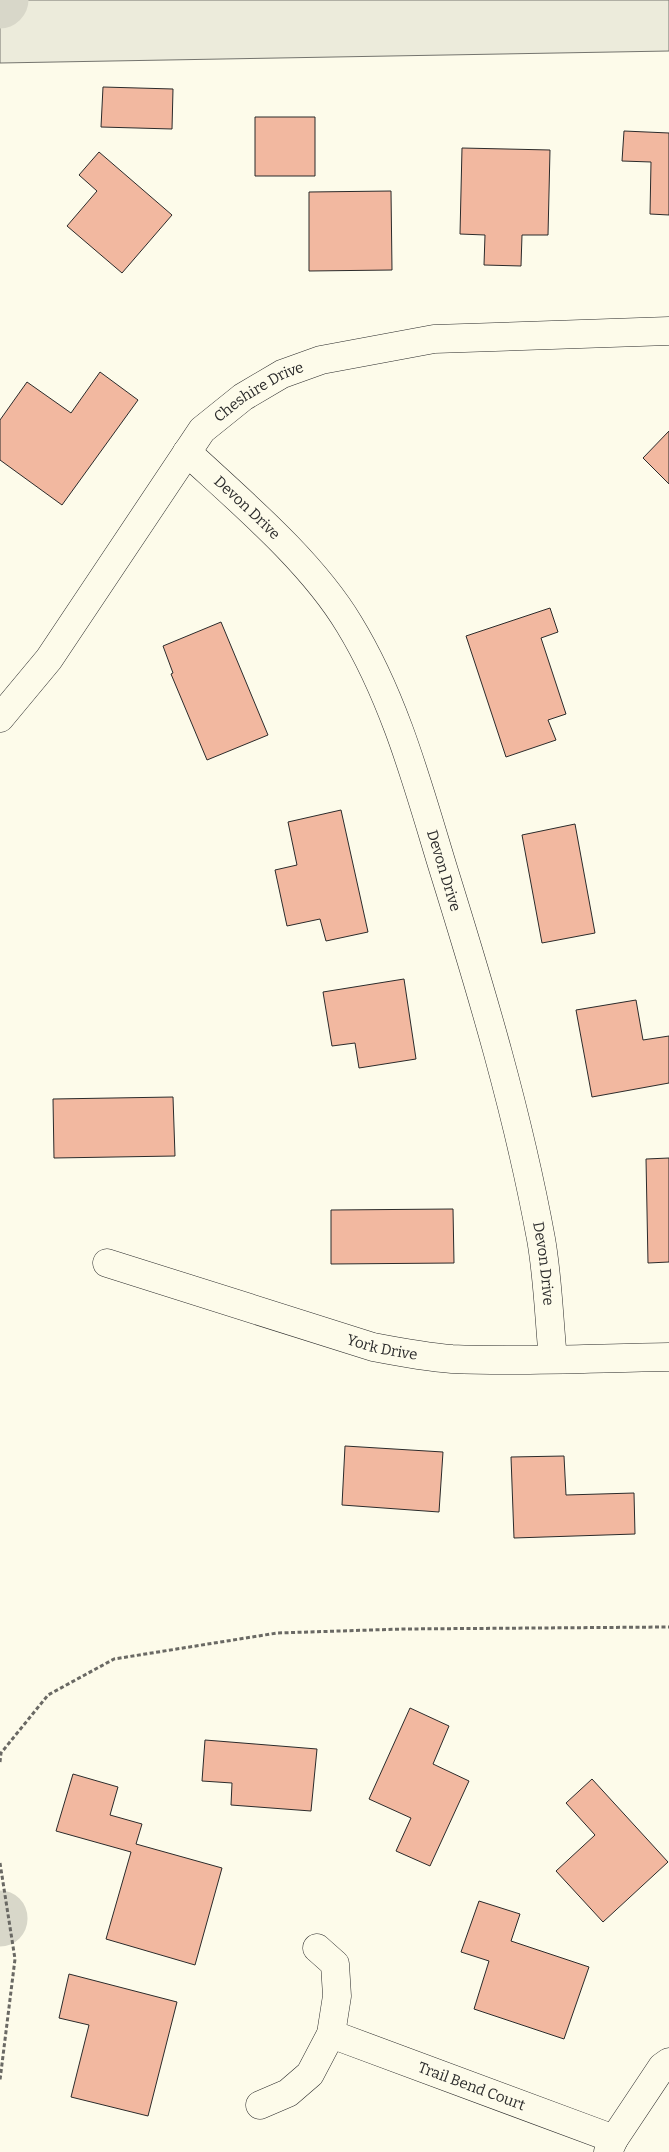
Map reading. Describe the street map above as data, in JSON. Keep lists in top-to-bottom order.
{
  "streets": {
    "street": [
      "Cheshire Drive",
      "Devon Drive",
      "York Drive",
      "Trail Bend Court"
    ]
  },
  "crossings": [
    ["Cheshire Drive", "Devon Drive"],
    ["Devon Drive", "York Drive"]
  ]
}
